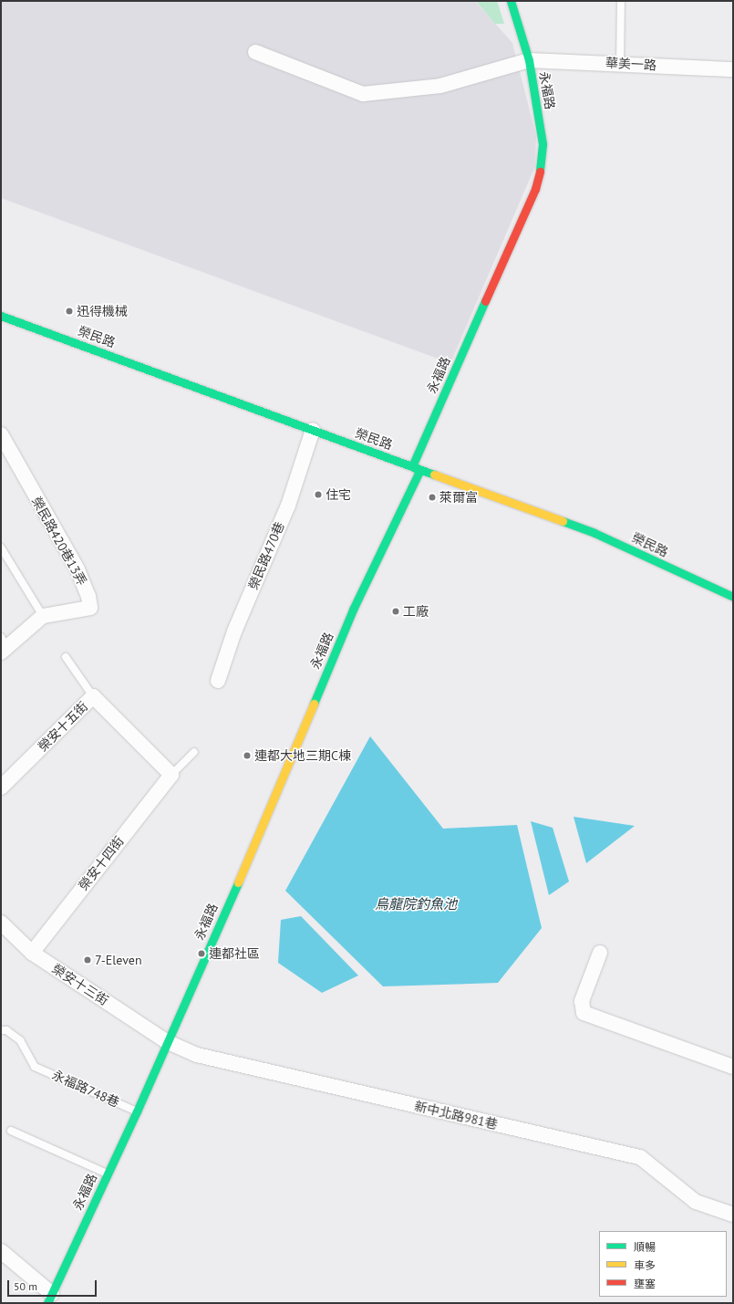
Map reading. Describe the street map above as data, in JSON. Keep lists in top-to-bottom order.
{
  "streets": {
    "street": [
      "華美一路",
      "永福路",
      "榮民路",
      "榮民路420巷13弄",
      "榮民路470巷",
      "榮安十五街",
      "榮安十四街",
      "榮安十三街",
      "新中北路981巷"
    ],
    "lane": ["永福路748巷"]
  },
  "crossings": [
    ["華美一路", "永福路"],
    ["永福路", "榮民路"],
    ["永福路", "榮安十三街"],
    ["永福路", "永福路748巷"],
    ["永福路", "新中北路981巷"],
    ["榮民路", "榮民路470巷"],
    ["榮安十五街", "榮安十四街"],
    ["榮安十四街", "榮安十三街"],
    ["榮安十三街", "新中北路981巷"]
  ],
  "water": ["烏龍院釣魚池"],
  "places": [
    "迅得機械",
    "住宅",
    "萊爾富",
    "工廠",
    "連都大地三期C棟",
    "連都社區",
    "7-Eleven"
  ],
  "legend": ["順暢", "車多", "壅塞"],
  "scale_bar": "50 m"
}
